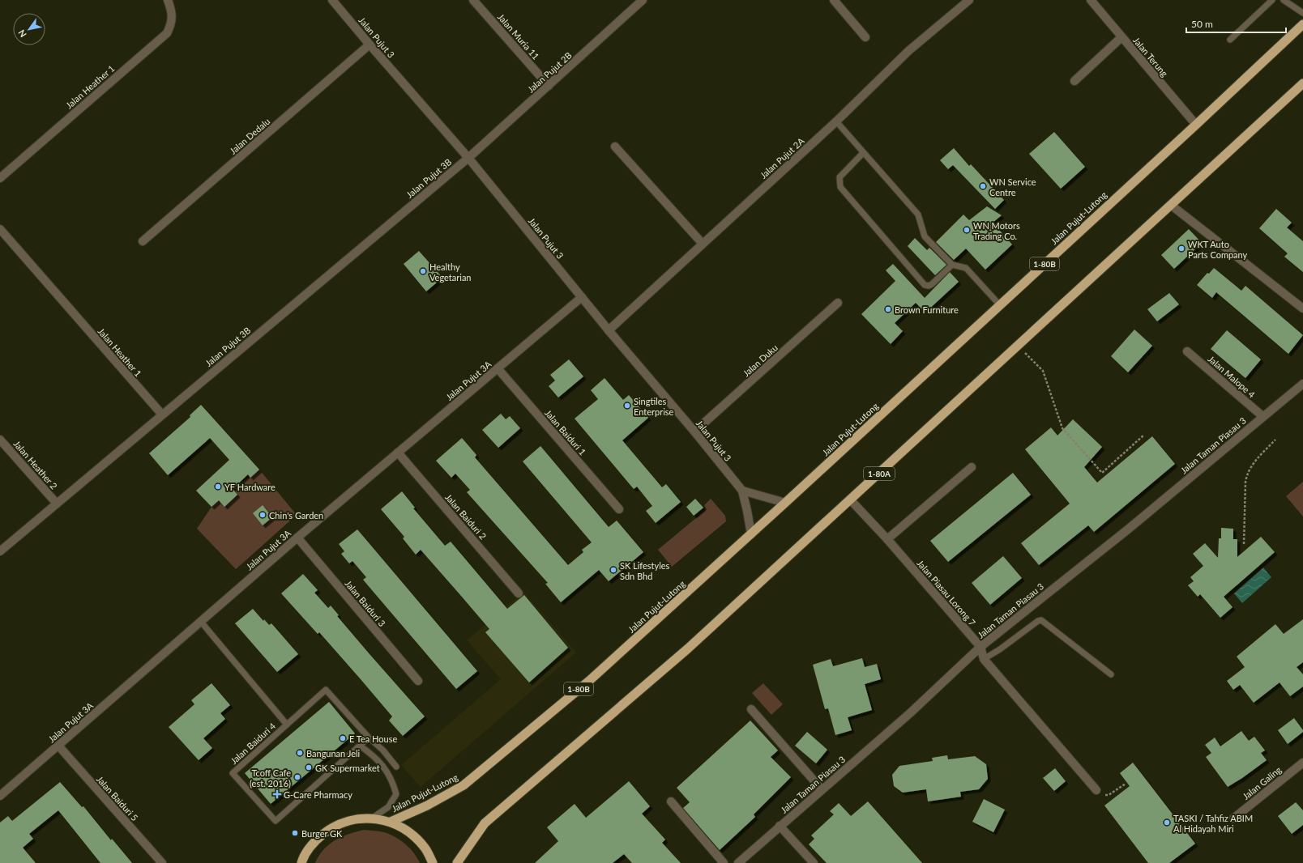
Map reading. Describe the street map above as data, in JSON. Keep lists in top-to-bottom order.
{
  "streets": {
    "highway": ["Jalan Pujut-Lutong", "1-80B", "1-80A"],
    "street": [
      "Jalan Muria 11",
      "Jalan Pujut 3",
      "Jalan Terung",
      "Jalan Pujut 2B",
      "Jalan Heather 1",
      "Jalan Dedalu",
      "Jalan Pujut 2A",
      "Jalan Pujut 3B",
      "Jalan Duku",
      "Jalan Malope 4",
      "Jalan Pujut 3A",
      "Jalan Baiduri 1",
      "Jalan Taman Piasau 3",
      "Jalan Heather 2",
      "Jalan Baiduri 2",
      "Jalan Piasau Lorong 7",
      "Jalan Baiduri 3",
      "Jalan Galing",
      "Jalan Baiduri 5"
    ],
    "lane": ["Jalan Baiduri 4"]
  },
  "crossings": [
    ["Jalan Muria 11", "Jalan Pujut 2B"],
    ["Jalan Pujut 3", "Jalan Pujut 2B"],
    ["Jalan Pujut 3", "Jalan Dedalu"],
    ["Jalan Pujut 3", "Jalan Pujut 2A"],
    ["Jalan Pujut 3", "Jalan Pujut 3B"],
    ["Jalan Pujut 3", "Jalan Pujut-Lutong"],
    ["Jalan Pujut 3", "Jalan Duku"],
    ["Jalan Pujut 3", "Jalan Pujut 3A"],
    ["Jalan Terung", "Jalan Pujut-Lutong"],
    ["Jalan Pujut 2B", "Jalan Pujut 3B"],
    ["Jalan Heather 1", "Jalan Pujut 3B"],
    ["Jalan Pujut 3B", "Jalan Heather 2"],
    ["Jalan Malope 4", "Jalan Taman Piasau 3"],
    ["Jalan Pujut 3A", "Jalan Baiduri 1"],
    ["Jalan Pujut 3A", "Jalan Baiduri 2"],
    ["Jalan Pujut 3A", "Jalan Baiduri 3"],
    ["Jalan Pujut 3A", "Jalan Baiduri 4"],
    ["Jalan Pujut 3A", "Jalan Baiduri 5"],
    ["Jalan Taman Piasau 3", "Jalan Piasau Lorong 7"],
    ["1-80A", "Jalan Piasau Lorong 7"]
  ],
  "places": {
    "other": [
      "WN Service Centre",
      "WN Motors Trading Co.",
      "WKT Auto Parts Company",
      "Healthy Vegetarian",
      "Brown Furniture",
      "Singtiles Enterprise",
      "YF Hardware",
      "Chin's Garden",
      "SK Lifestyles Sdn Bhd",
      "E Tea House",
      "Bangunan Jeli",
      "GK Supermarket",
      "Tcoff Cafe (est. 2016)",
      "TASKI / Tahfiz ABIM Al Hidayah Miri",
      "Burger GK"
    ],
    "health": ["G-Care Pharmacy"]
  },
  "scale_bar": "50 m",
  "north": "bottom left"
}
